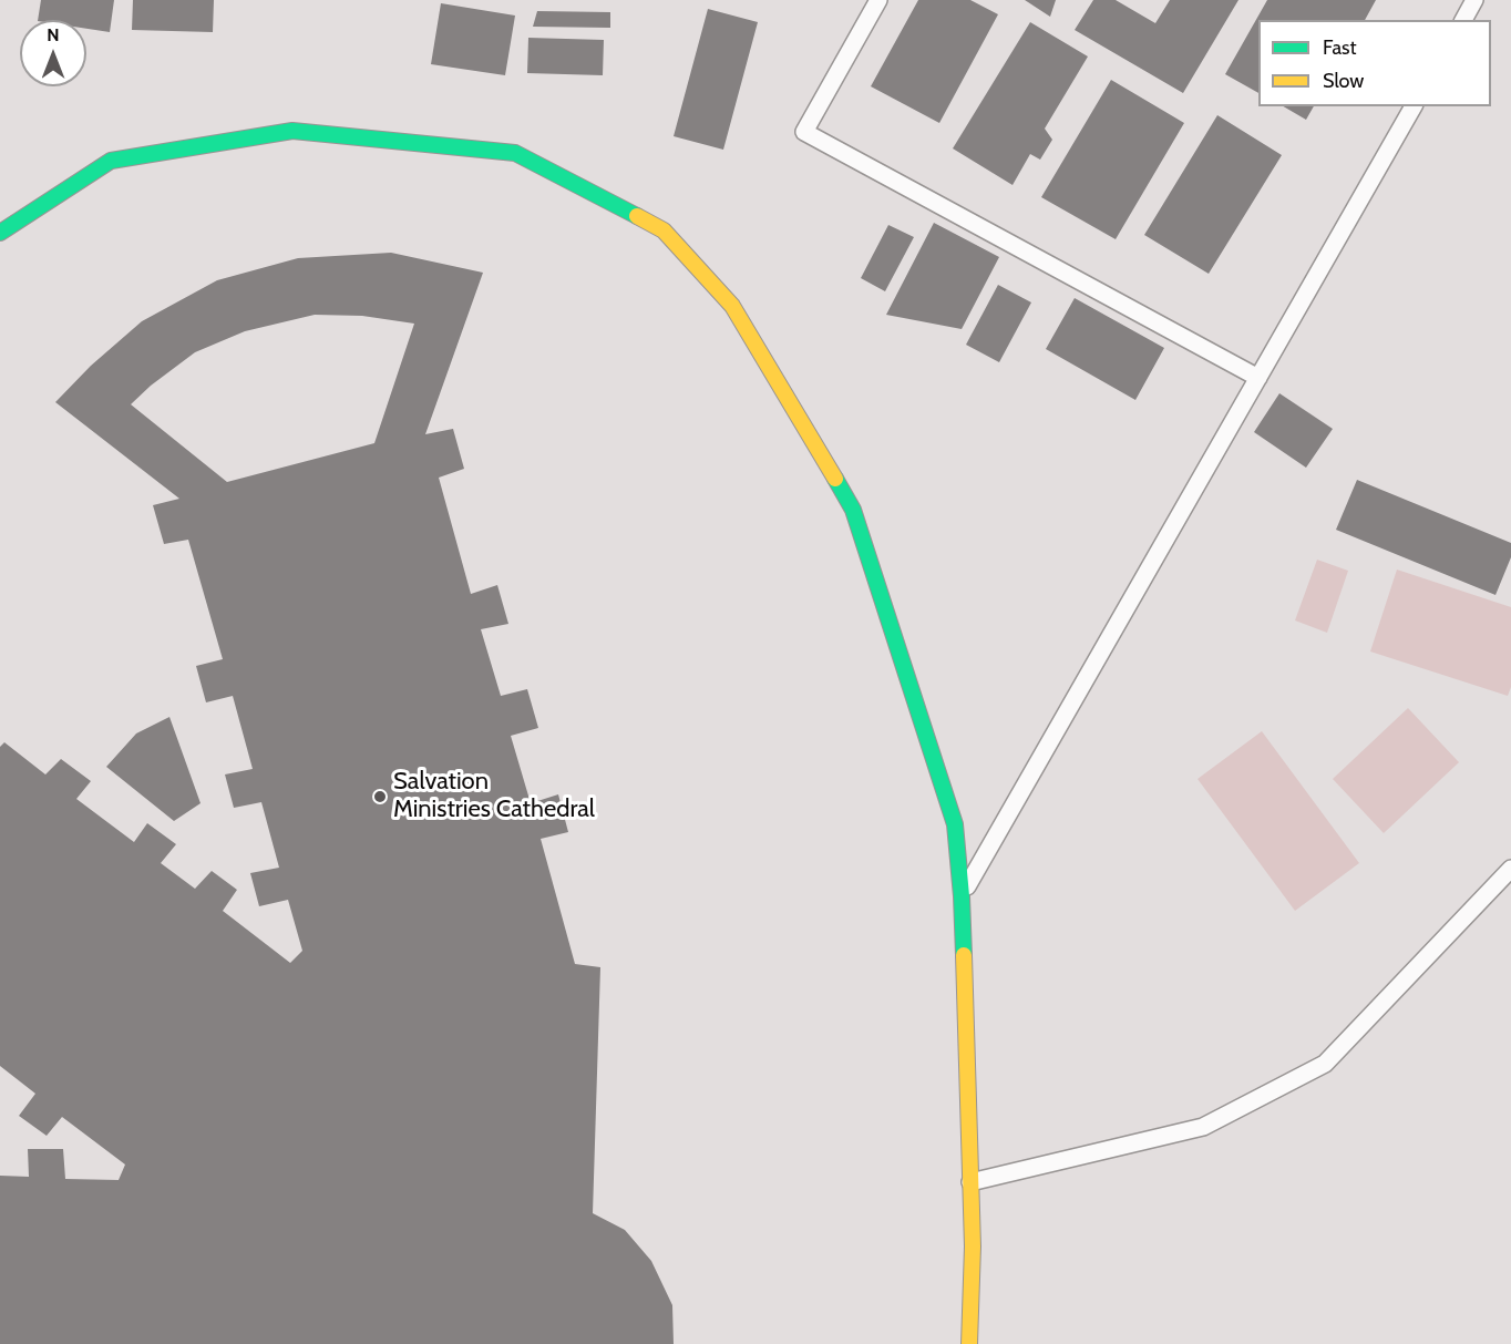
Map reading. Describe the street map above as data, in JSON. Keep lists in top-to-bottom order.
{
  "places": ["Salvation Ministries Cathedral"],
  "legend": ["Fast", "Slow"],
  "north": "top"
}
